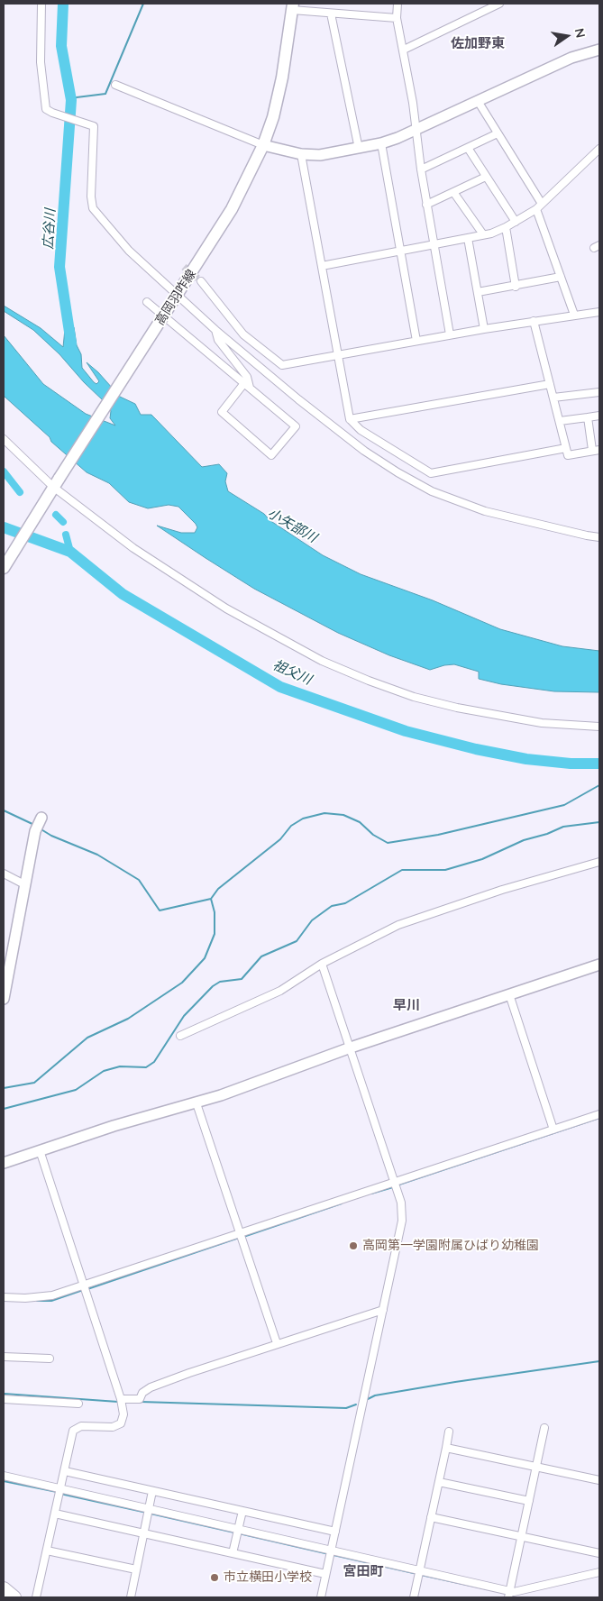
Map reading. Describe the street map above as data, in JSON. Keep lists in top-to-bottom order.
{
  "streets": {
    "main road": ["高岡羽咋線"]
  },
  "districts": ["佐加野東", "早川", "宮田町"],
  "water": ["広谷川", "小矢部川", "祖父川"],
  "places": ["高岡第一学園附属ひばり幼稚園", "市立横田小学校"],
  "north": "right"
}
